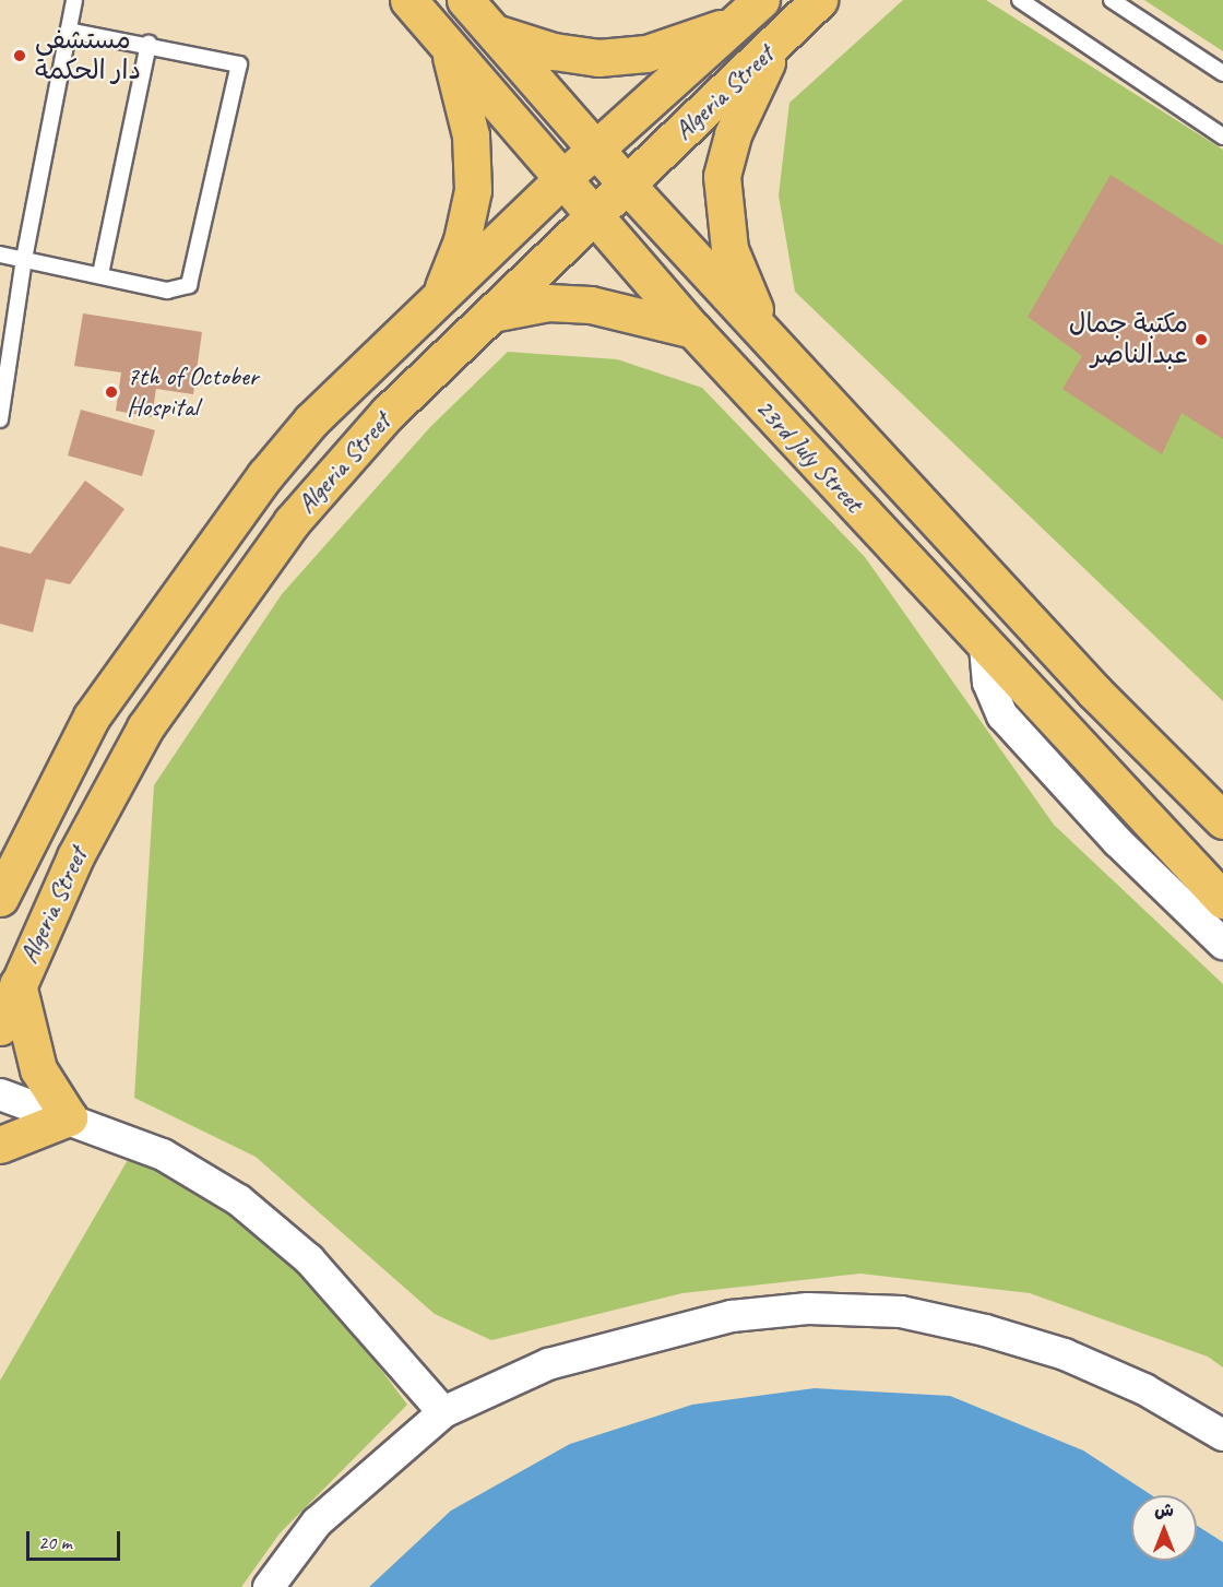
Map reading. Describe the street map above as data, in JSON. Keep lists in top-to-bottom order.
{
  "streets": {
    "main road": ["Algeria Street", "23rd July Street"]
  },
  "crossings": [
    ["Algeria Street", "23rd July Street"]
  ],
  "places": ["مستشفى دار الحكمة", "مكتبة جمال عبدالناصر", "7th of October Hospital"],
  "scale_bar": "20 m",
  "north": "top"
}
